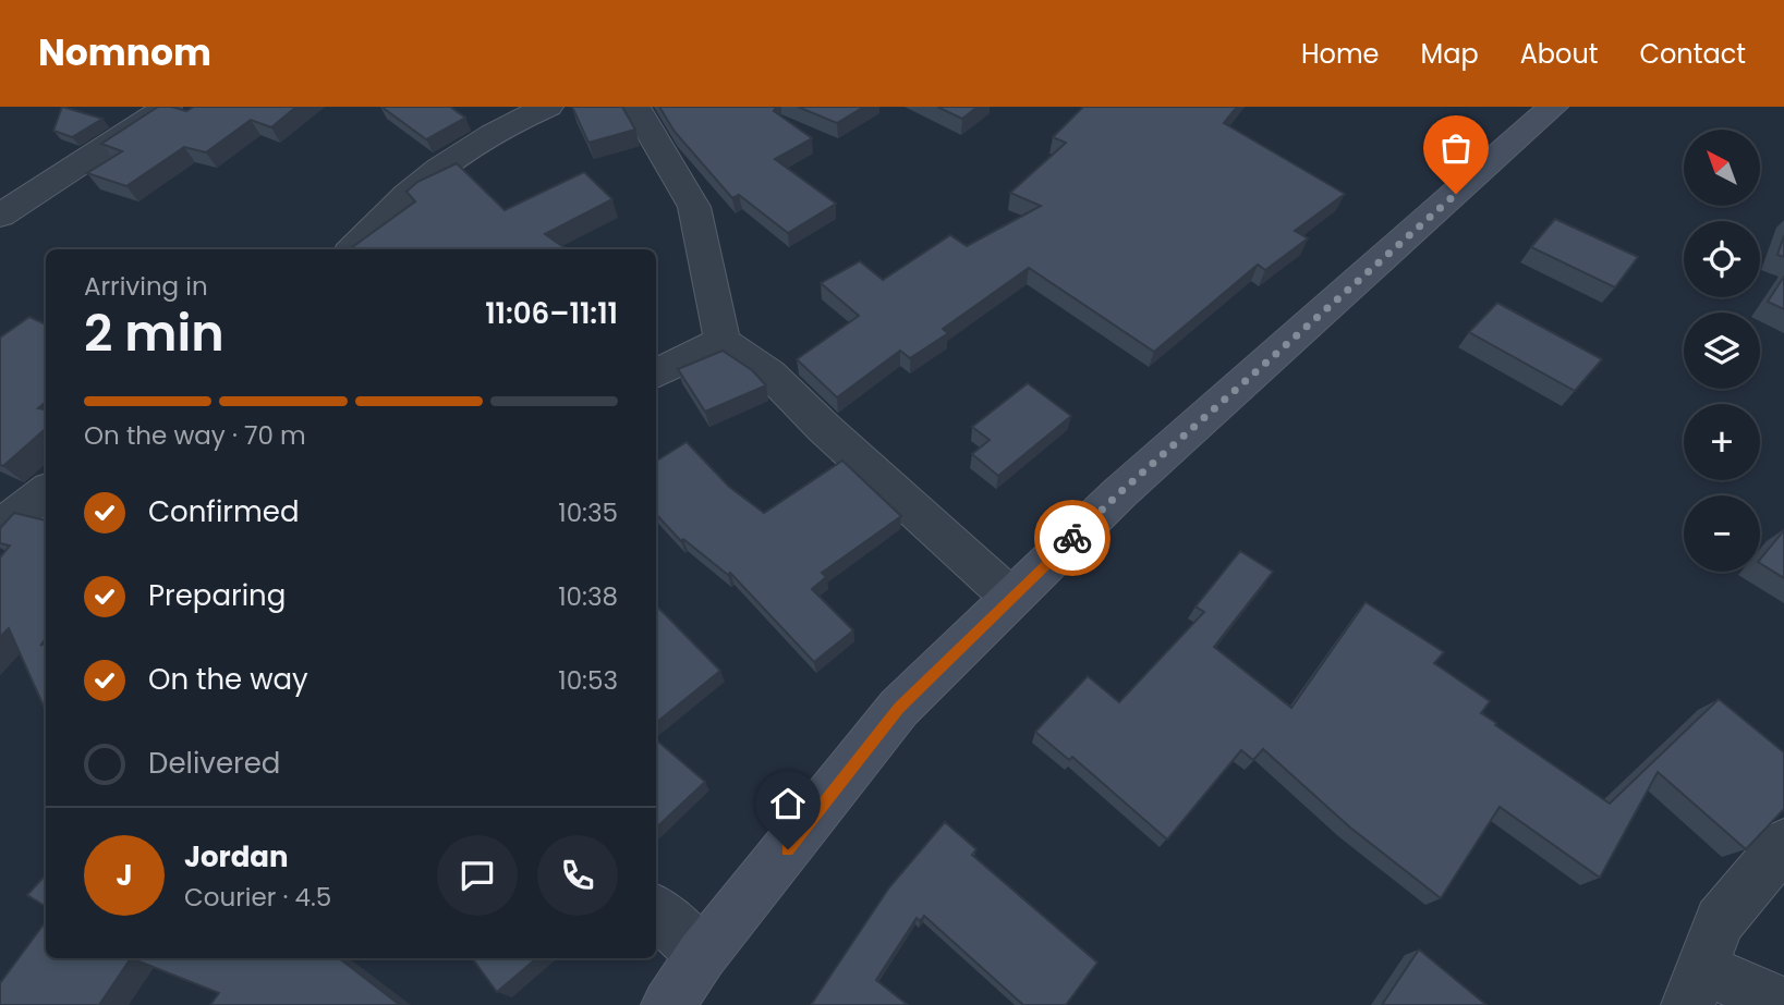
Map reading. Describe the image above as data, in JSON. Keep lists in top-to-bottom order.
{
  "north": "top left",
  "page": {
    "header": "Nomnom",
    "nav": [
      "Home",
      "Map",
      "About",
      "Contact"
    ],
    "map_buttons": ["+", "−"],
    "heading": ["2 min", "Arriving in", "11:06–11:11"],
    "panel": ["Jordan", "Courier · 4.5"],
    "bar": "On the way · 70 m",
    "list": [
      ["Confirmed", "10:35"],
      ["Preparing", "10:38"],
      ["On the way", "10:53"],
      "Delivered"
    ],
    "round": "J"
  }
}
